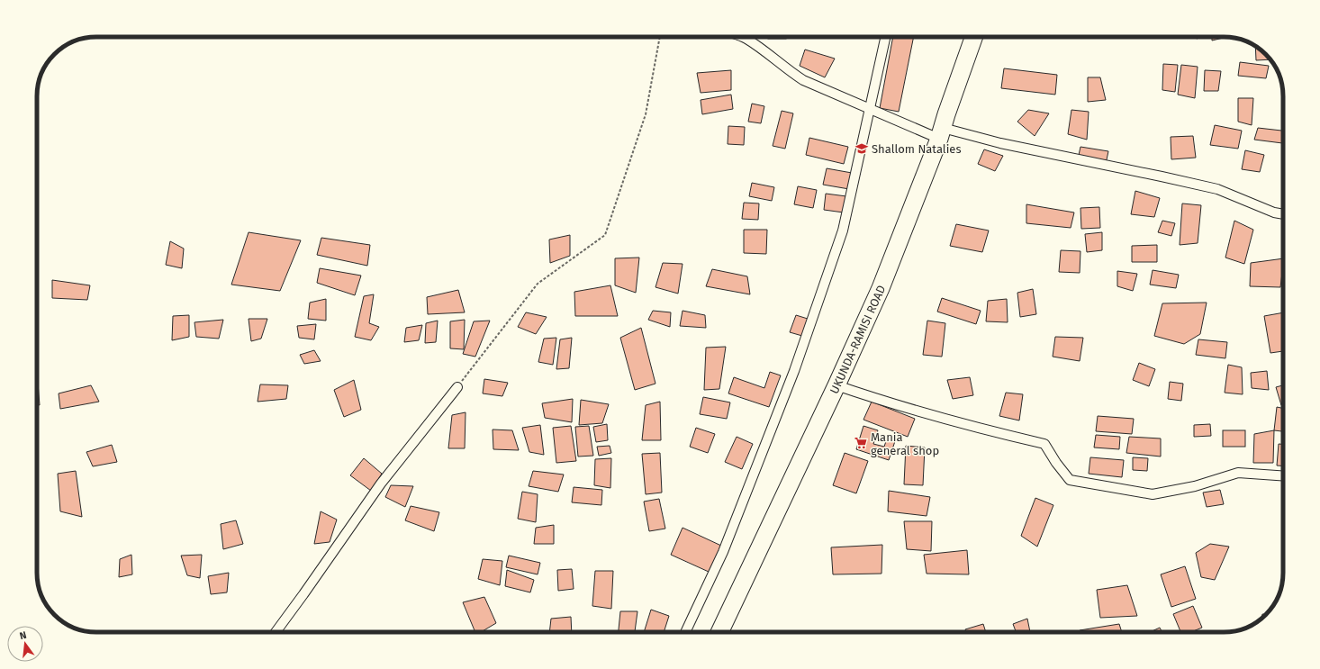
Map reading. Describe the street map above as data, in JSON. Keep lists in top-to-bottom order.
{
  "streets": {
    "highway": ["UKUNDA-RAMISI ROAD"]
  },
  "places": {
    "school or university": ["Shallom Natalies"],
    "supermarket": ["Mania general shop"]
  },
  "north": "top"
}
